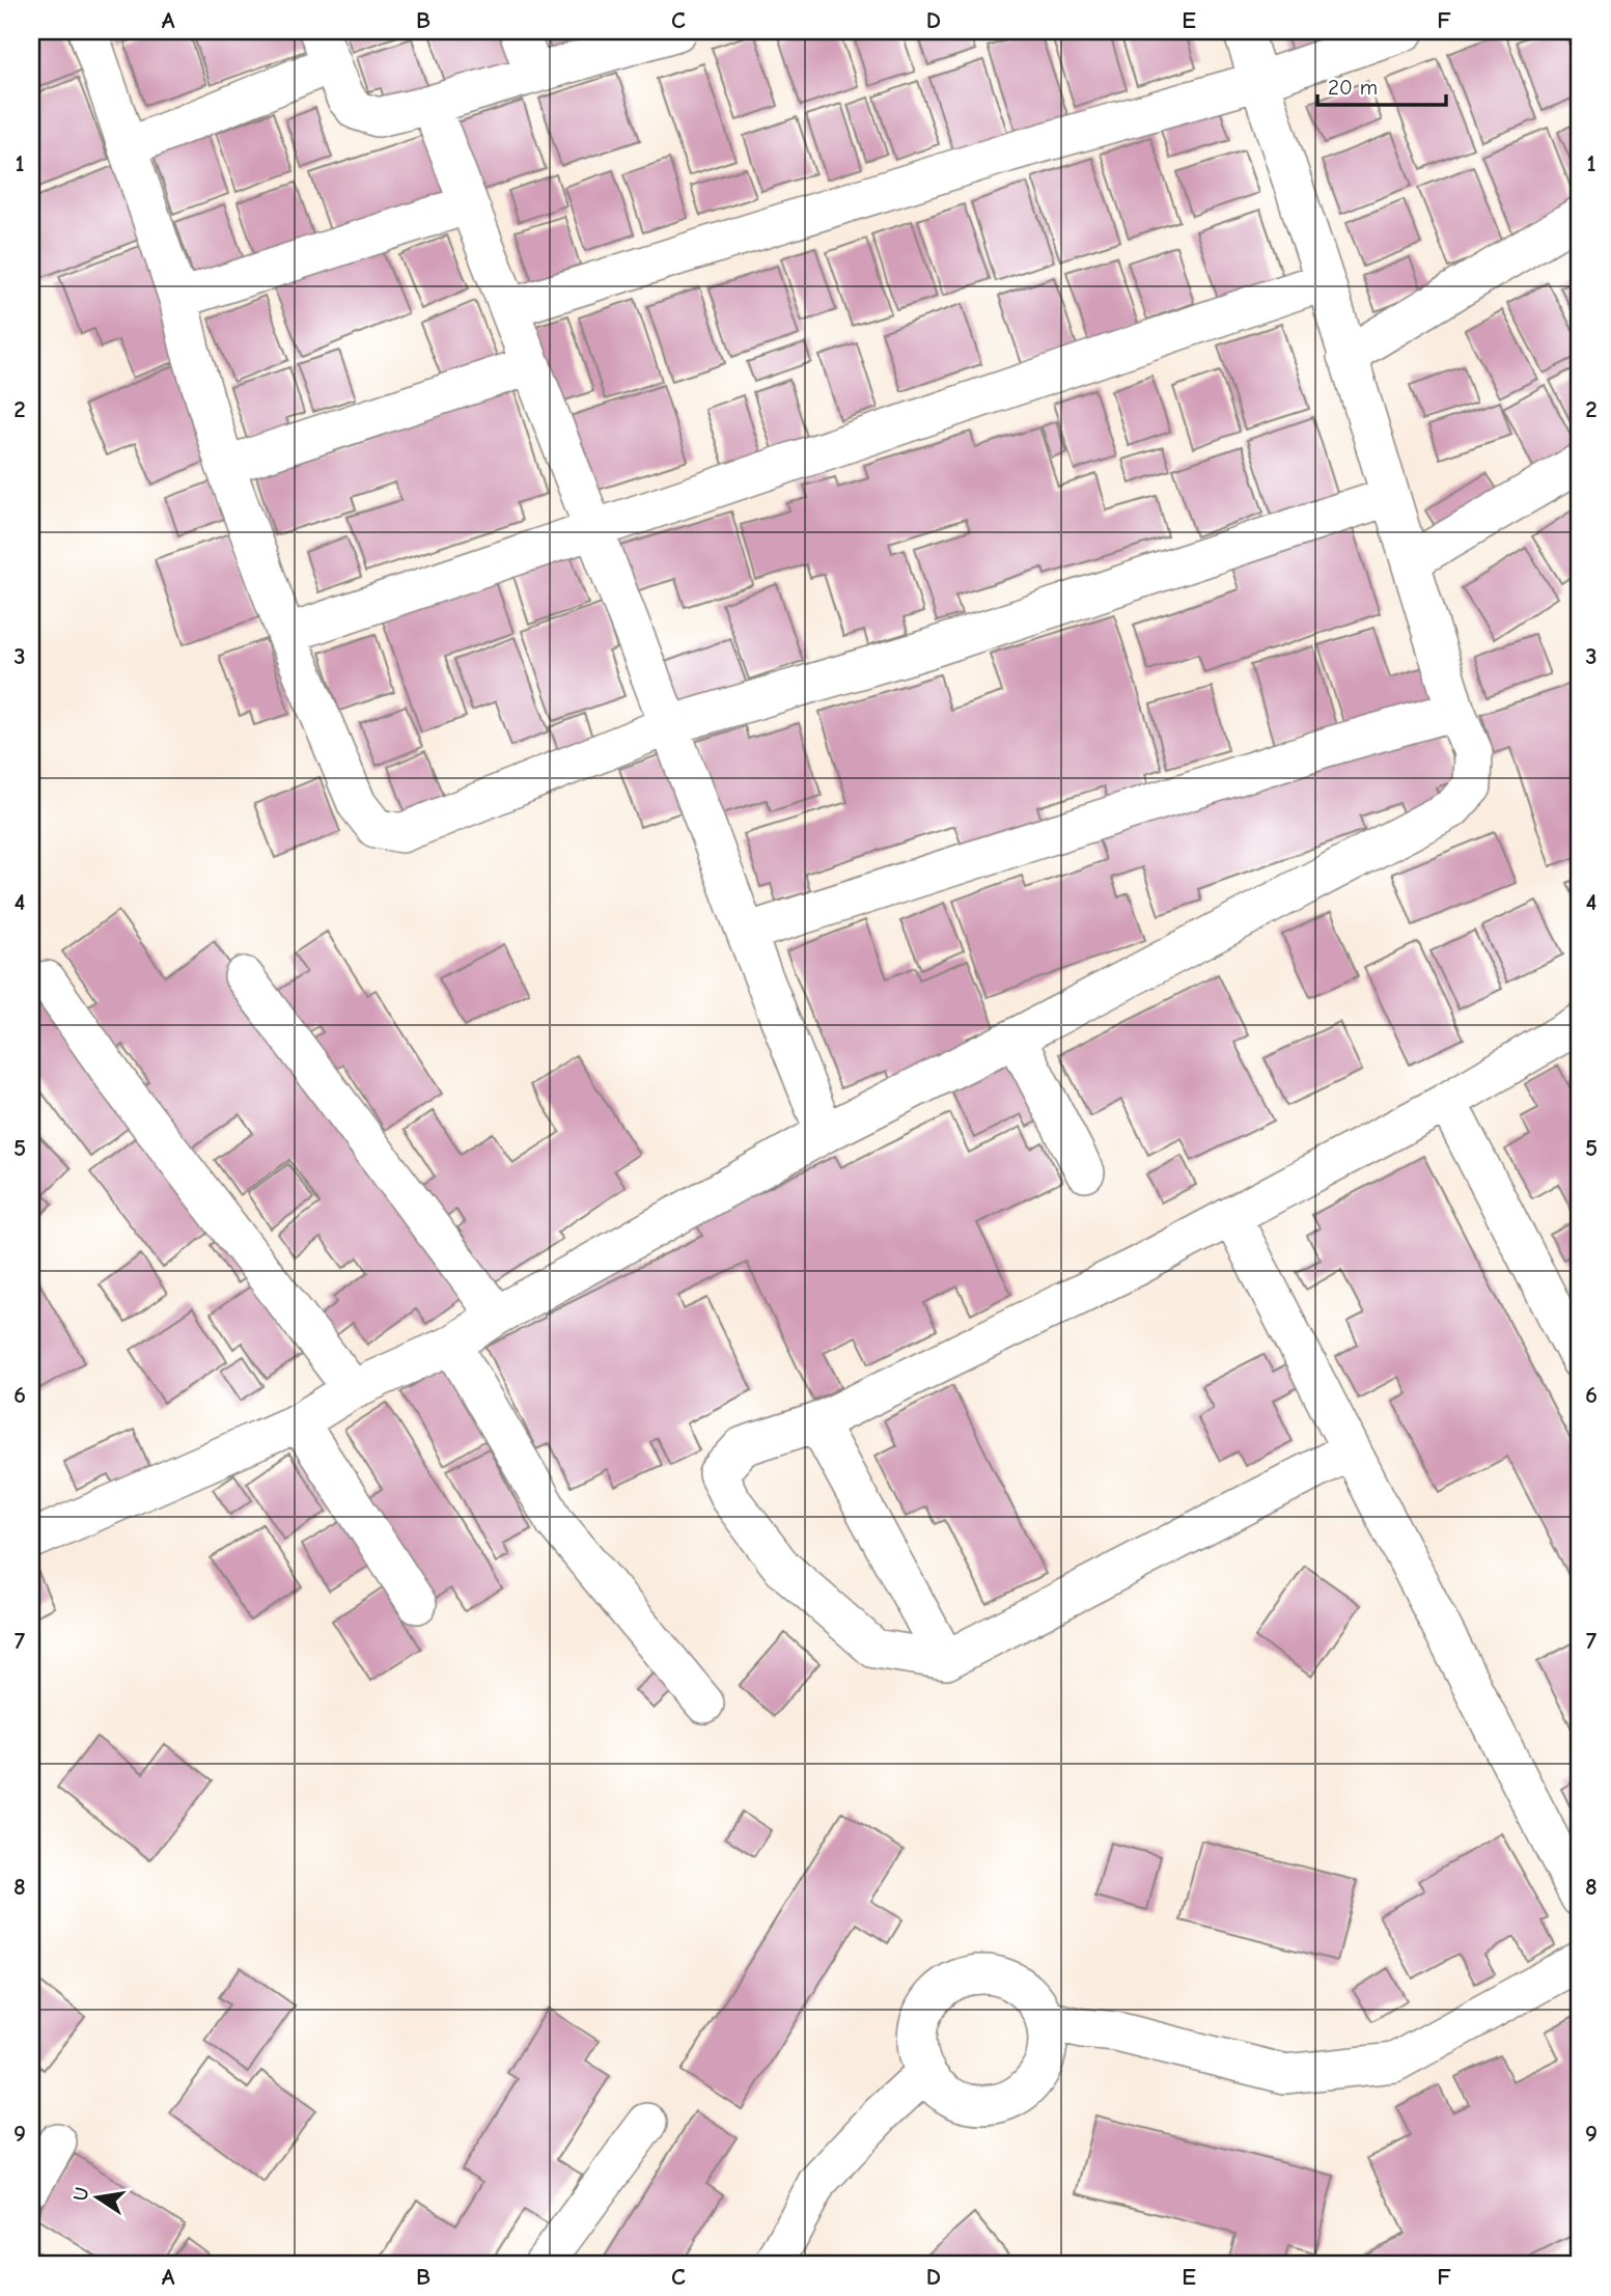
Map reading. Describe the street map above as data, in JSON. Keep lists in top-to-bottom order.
{
  "scale_bar": "20 m",
  "north": "left",
  "grid": {
    "columns": [
      "A",
      "B",
      "C",
      "D",
      "E",
      "F"
    ],
    "rows": [
      "1",
      "2",
      "3",
      "4",
      "5",
      "6",
      "7",
      "8",
      "9"
    ]
  }
}
